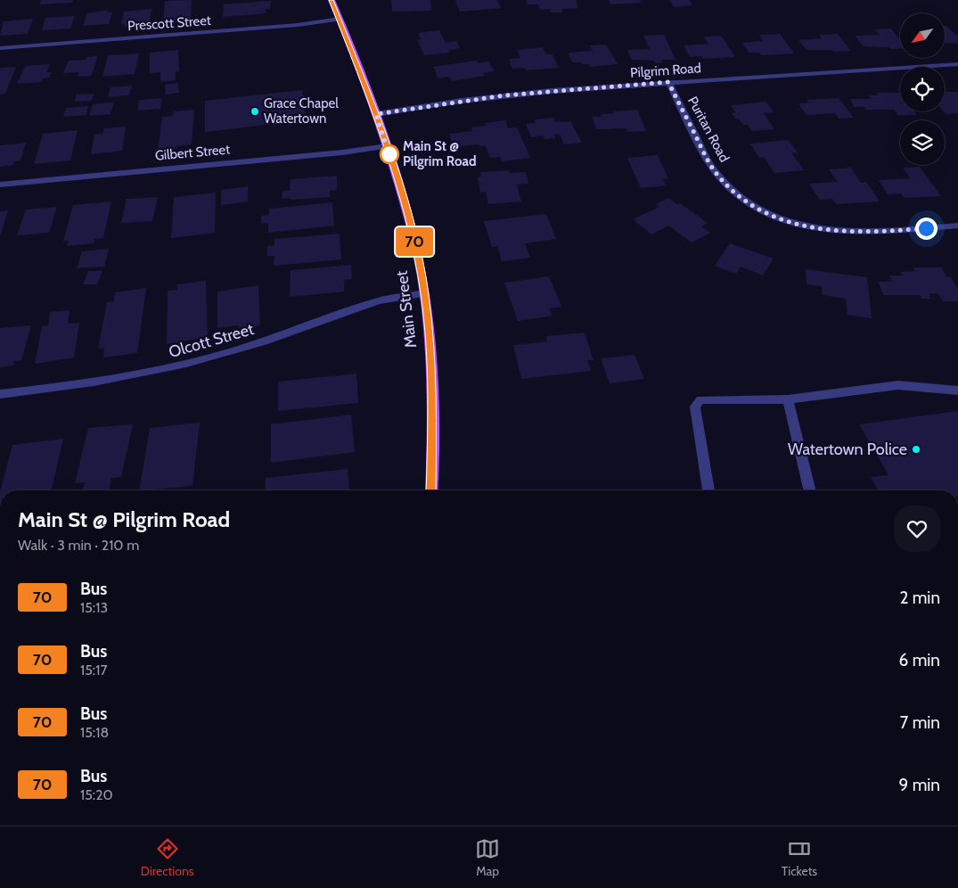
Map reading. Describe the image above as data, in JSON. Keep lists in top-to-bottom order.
{
  "streets": {
    "main road": ["Main Street"],
    "street": [
      "Prescott Street",
      "Pilgrim Road",
      "Puritan Road",
      "Gilbert Street",
      "Olcott Street"
    ]
  },
  "crossings": [
    ["Prescott Street", "Main Street"],
    ["Pilgrim Road", "Puritan Road"],
    ["Pilgrim Road", "Main Street"],
    ["Gilbert Street", "Main Street"],
    ["Main Street", "Olcott Street"]
  ],
  "places": ["Grace Chapel Watertown", "Main St @ Pilgrim Road", "Watertown Police"],
  "lines": ["bus line 70"],
  "north": "bottom left",
  "page": {
    "on_map": "70",
    "heading": ["Main St @ Pilgrim Road", "Walk · 3 min · 210 m"],
    "list": [
      {
        "mark": "70",
        "name": "Bus",
        "note": "15:13",
        "value": "2 min"
      },
      {
        "mark": "70",
        "name": "Bus",
        "note": "15:17",
        "value": "6 min"
      },
      {
        "mark": "70",
        "name": "Bus",
        "note": "15:18",
        "value": "7 min"
      },
      {
        "mark": "70",
        "name": "Bus",
        "note": "15:20",
        "value": "9 min"
      }
    ],
    "tabs": ["Directions", "Map", "Tickets"]
  }
}
